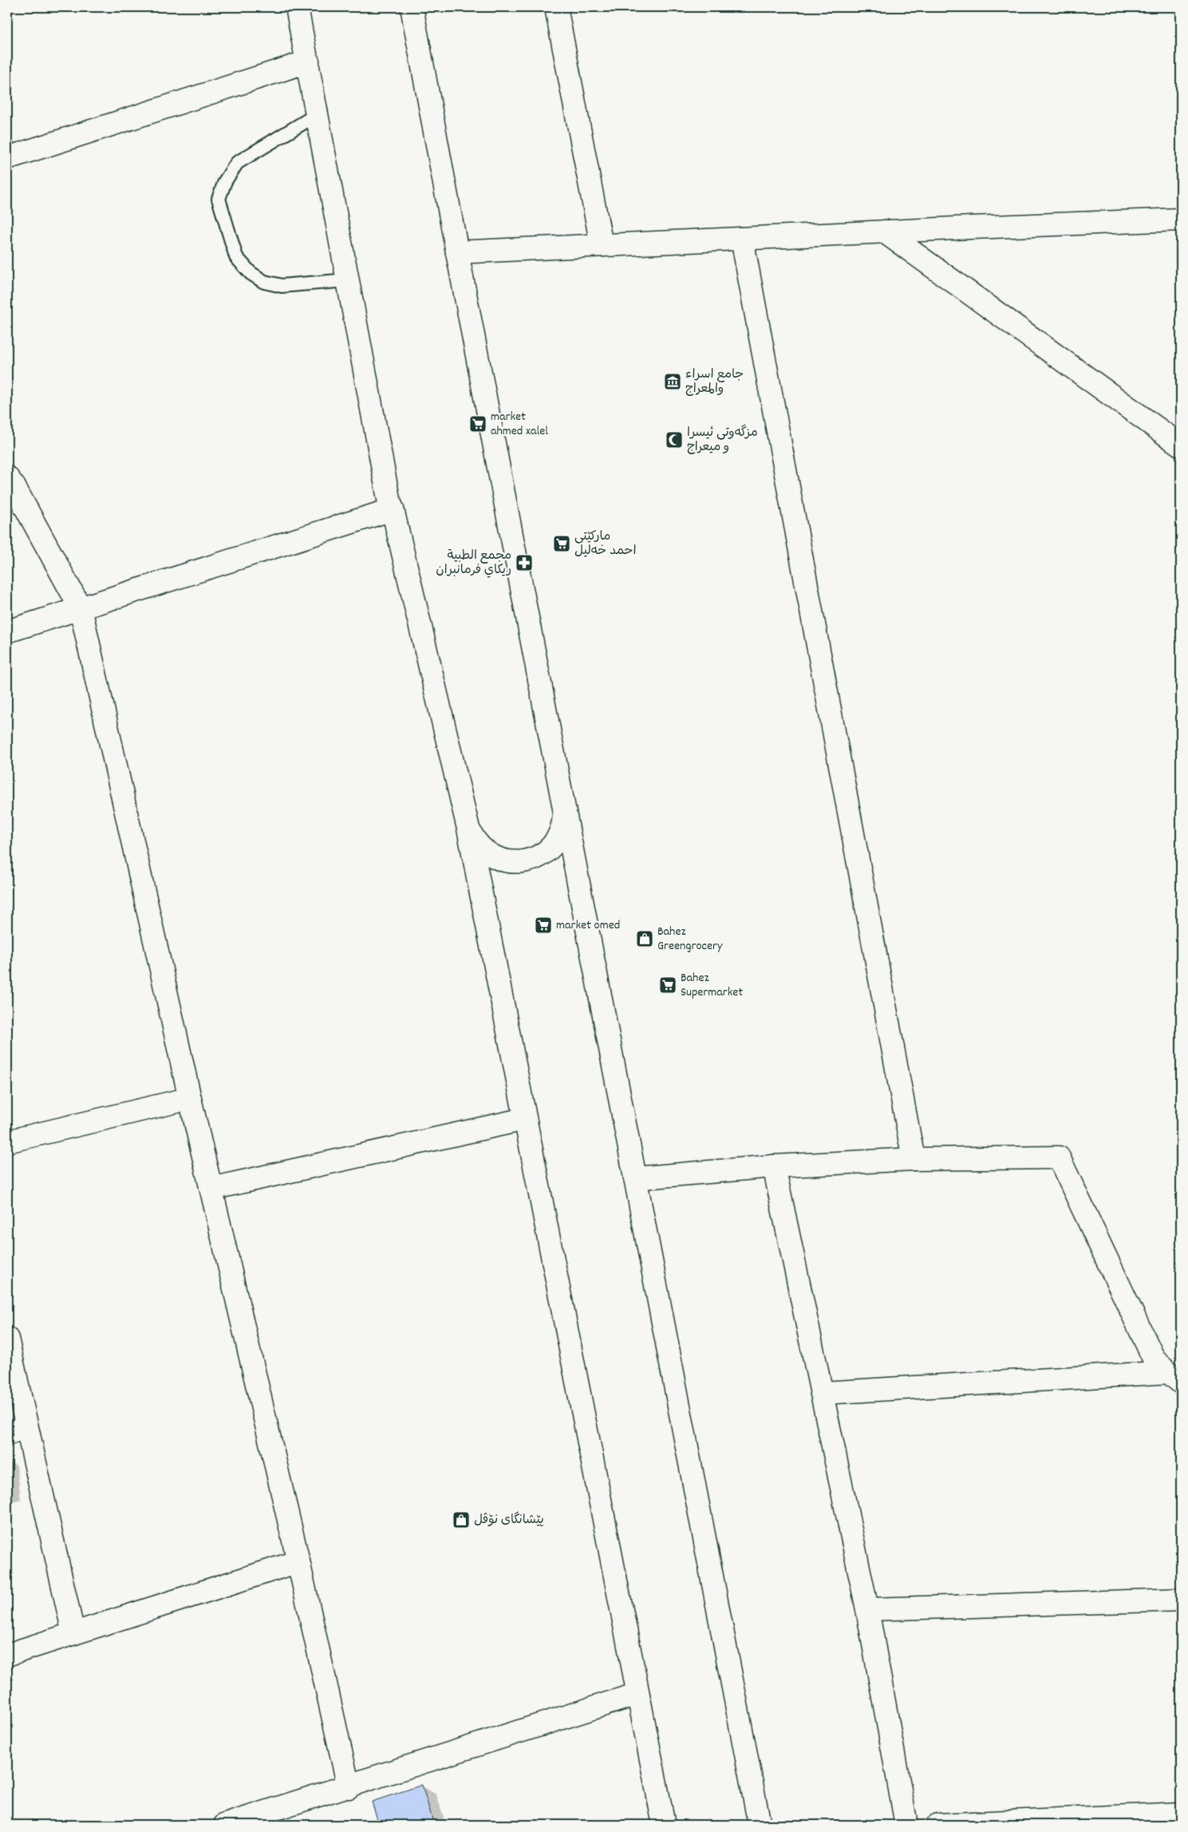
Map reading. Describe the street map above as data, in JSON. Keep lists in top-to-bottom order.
{
  "places": {
    "museum": ["جامع اسراء والمعراج"],
    "supermarket": [
      "market ahmed xalel",
      "مارکێتی احمد خەلیل",
      "market omed",
      "Bahez Supermarket"
    ],
    "mosque": ["مزگەوتی ئیسرا و میعراج"],
    "pharmacy": ["مجمع الطبية ريكاي فرمانبران"],
    "shop": ["Bahez Greengrocery", "پێشانگای نۆڤل"]
  }
}
